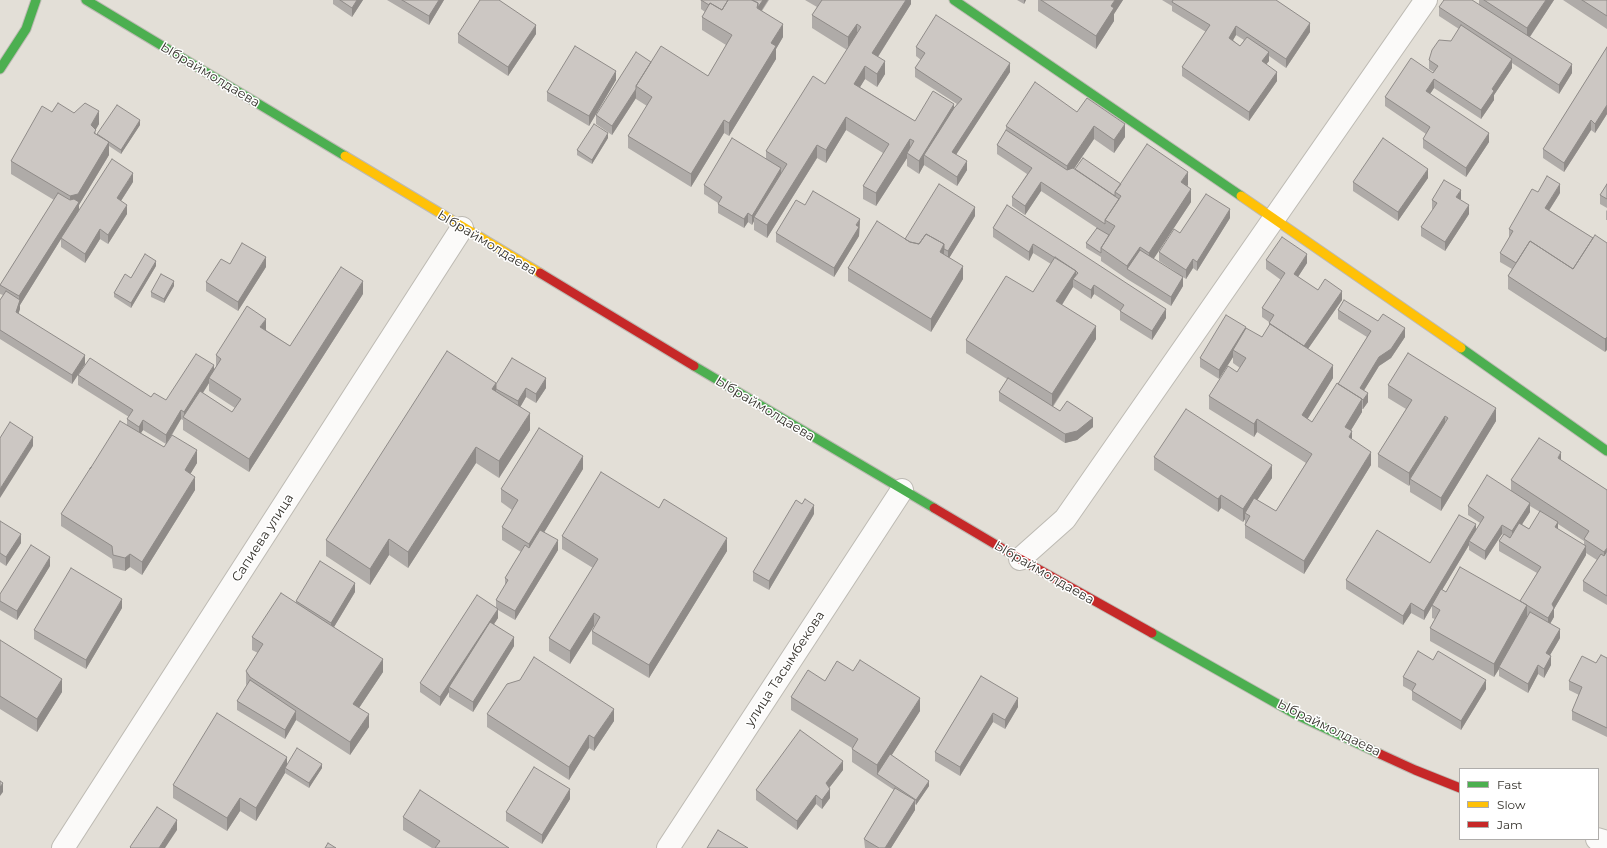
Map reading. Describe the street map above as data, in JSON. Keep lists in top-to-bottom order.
{
  "streets": {
    "street": ["Ыбраймолдаева", "Сапиева улица", "улица Тасымбекова"]
  },
  "crossings": [
    ["Ыбраймолдаева", "Сапиева улица"],
    ["Ыбраймолдаева", "улица Тасымбекова"]
  ],
  "legend": ["Fast", "Slow", "Jam"]
}
